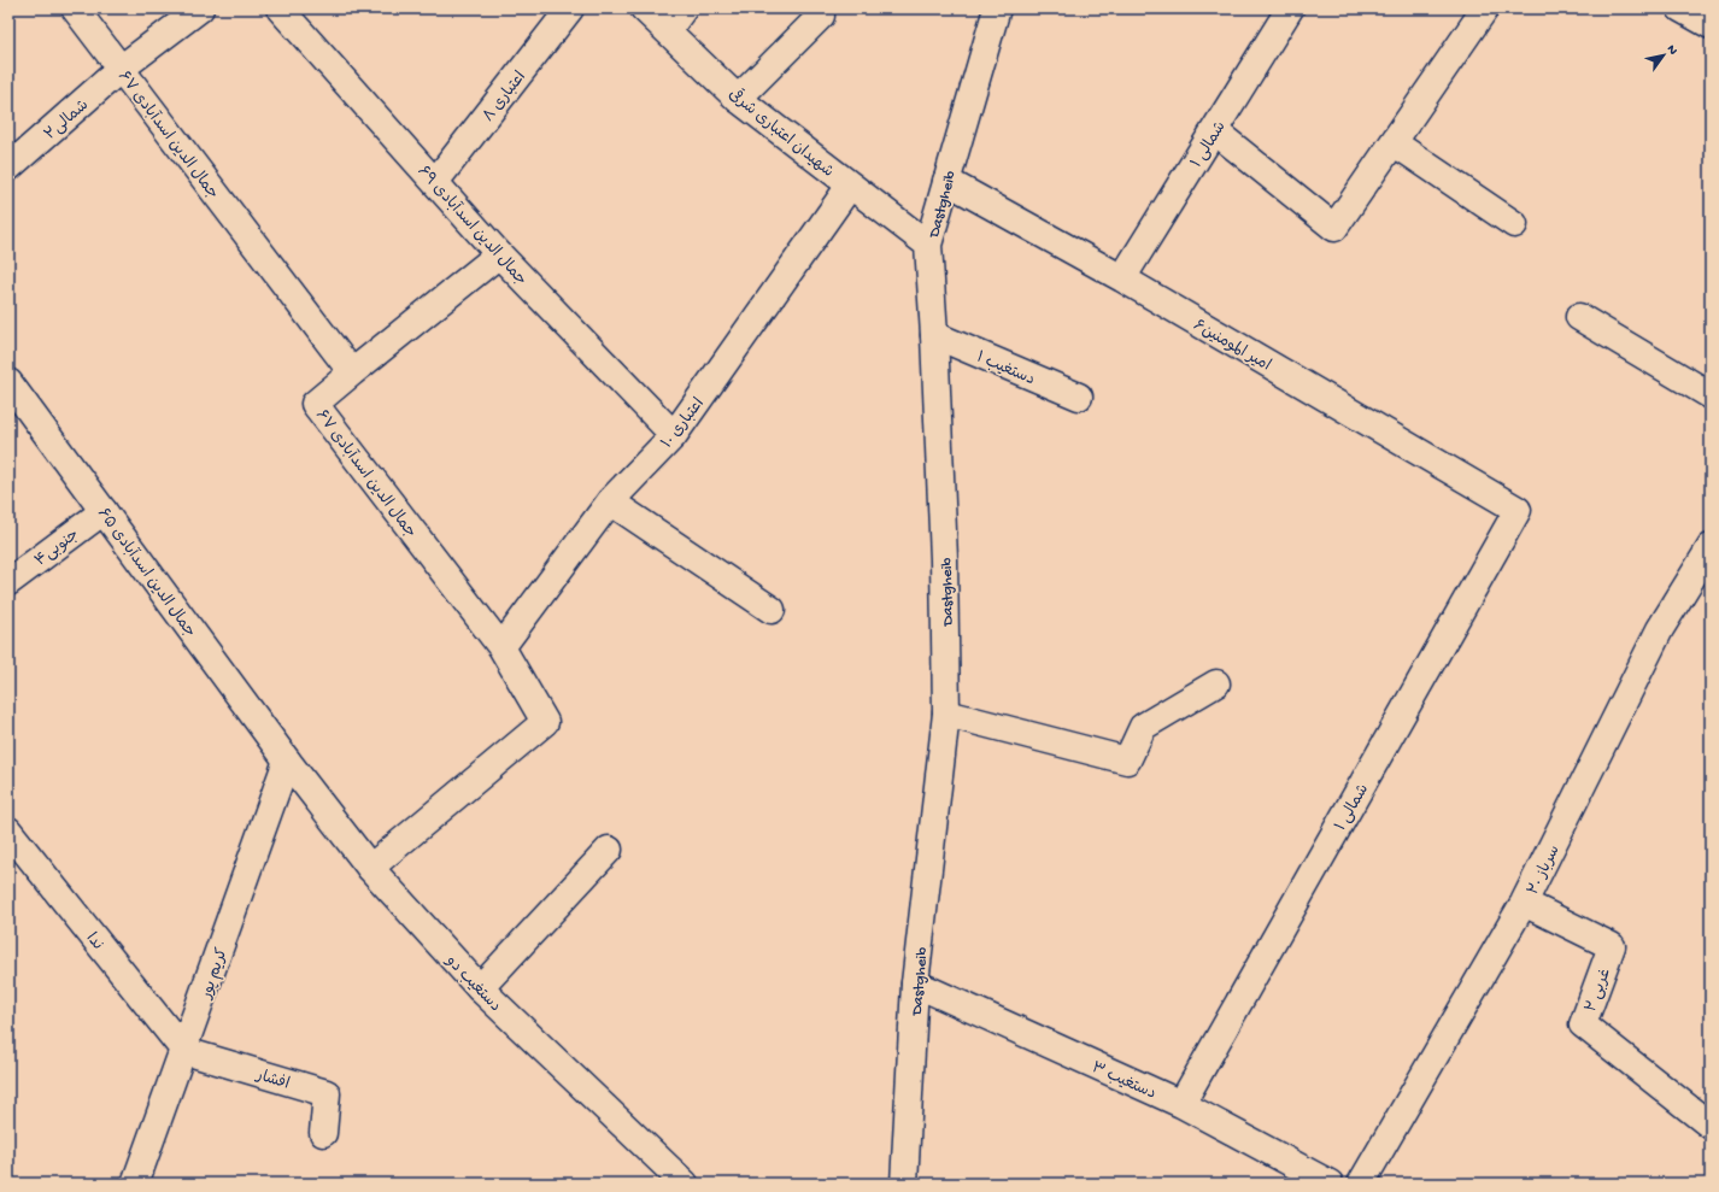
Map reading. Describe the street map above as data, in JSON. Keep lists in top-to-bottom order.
{
  "streets": {
    "street": [
      "اعتباری ۸",
      "شمالی۲",
      "شهیدان اعتباری شرقی",
      "جمال الدین اسدآبادی ۶۷",
      "شمالی ۱",
      "Dastgheib",
      "جمال الدین اسدآبادی ۶۹",
      "امیر المومنین۶",
      "دستغیب ۱",
      "اعتباری ۱۰",
      "جنوبی۴",
      "جمال الدین اسدآبادی ۶۵",
      "سرباز ۲۰",
      "ندا",
      "کریم پور",
      "دستغیب دو",
      "غربی ۲",
      "افشار",
      "دستغیب ۳"
    ]
  },
  "crossings": [
    ["اعتباری ۸", "جمال الدین اسدآبادی ۶۹"],
    ["شمالی۲", "جمال الدین اسدآبادی ۶۷"],
    ["شهیدان اعتباری شرقی", "Dastgheib"],
    ["شهیدان اعتباری شرقی", "اعتباری ۱۰"],
    ["جمال الدین اسدآبادی ۶۷", "اعتباری ۱۰"],
    ["جمال الدین اسدآبادی ۶۷", "دستغیب دو"],
    ["شمالی ۱", "امیر المومنین۶"],
    ["شمالی ۱", "دستغیب ۳"],
    ["Dastgheib", "امیر المومنین۶"],
    ["Dastgheib", "دستغیب ۱"],
    ["Dastgheib", "دستغیب ۳"],
    ["جمال الدین اسدآبادی ۶۹", "اعتباری ۱۰"],
    ["جنوبی۴", "جمال الدین اسدآبادی ۶۵"],
    ["جمال الدین اسدآبادی ۶۵", "کریم پور"],
    ["جمال الدین اسدآبادی ۶۵", "دستغیب دو"],
    ["سرباز ۲۰", "غربی ۲"],
    ["ندا", "کریم پور"],
    ["ندا", "افشار"],
    ["کریم پور", "دستغیب دو"],
    ["کریم پور", "افشار"]
  ],
  "north": "top right"
}
